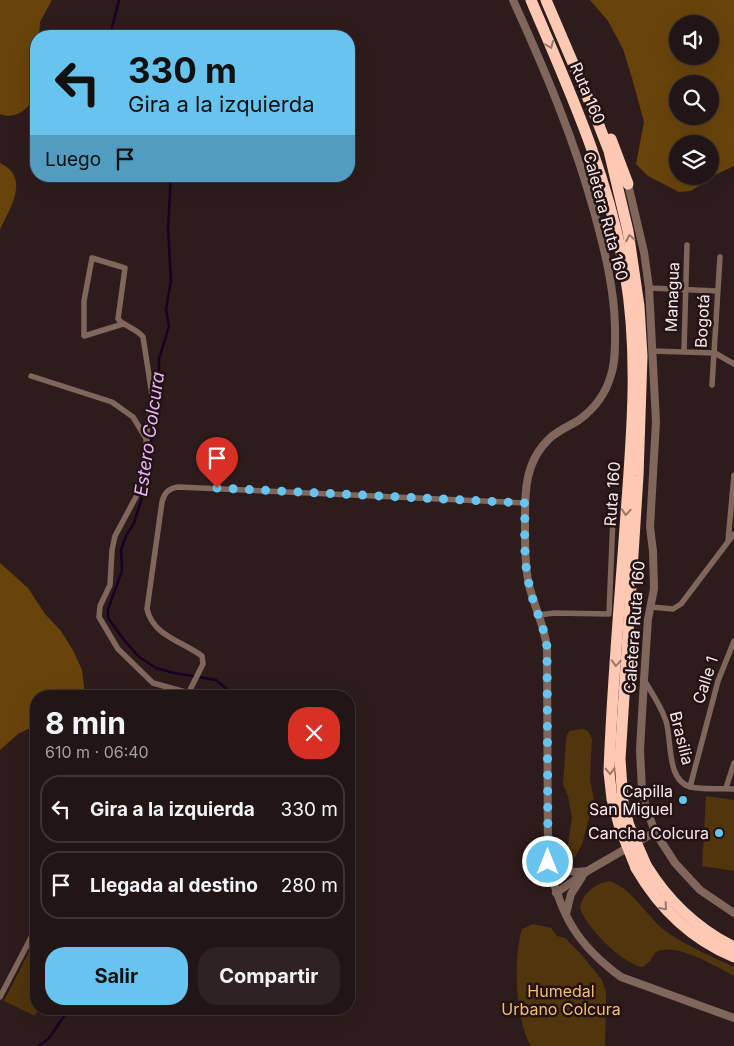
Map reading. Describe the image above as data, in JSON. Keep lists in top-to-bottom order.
{
  "streets": {
    "highway": ["Ruta 160"],
    "street": [
      "Caletera Ruta 160",
      "Managua",
      "Bogotá",
      "Calle 1",
      "Brasilia"
    ]
  },
  "crossings": [
    ["Caletera Ruta 160", "Brasilia"],
    ["Calle 1", "Brasilia"]
  ],
  "water": ["Estero Colcura"],
  "parks": ["Humedal Urbano Colcura"],
  "places": ["Capilla San Miguel", "Cancha Colcura"],
  "page": {
    "turn": ["330 m", "Gira a la izquierda"],
    "then": "Luego",
    "heading": ["8 min", "610 m · 06:40"],
    "list": [
      {
        "name": "Gira a la izquierda",
        "value": "330 m"
      },
      {
        "name": "Llegada al destino",
        "value": "280 m"
      }
    ],
    "buttons": ["Salir", "Compartir"]
  }
}
